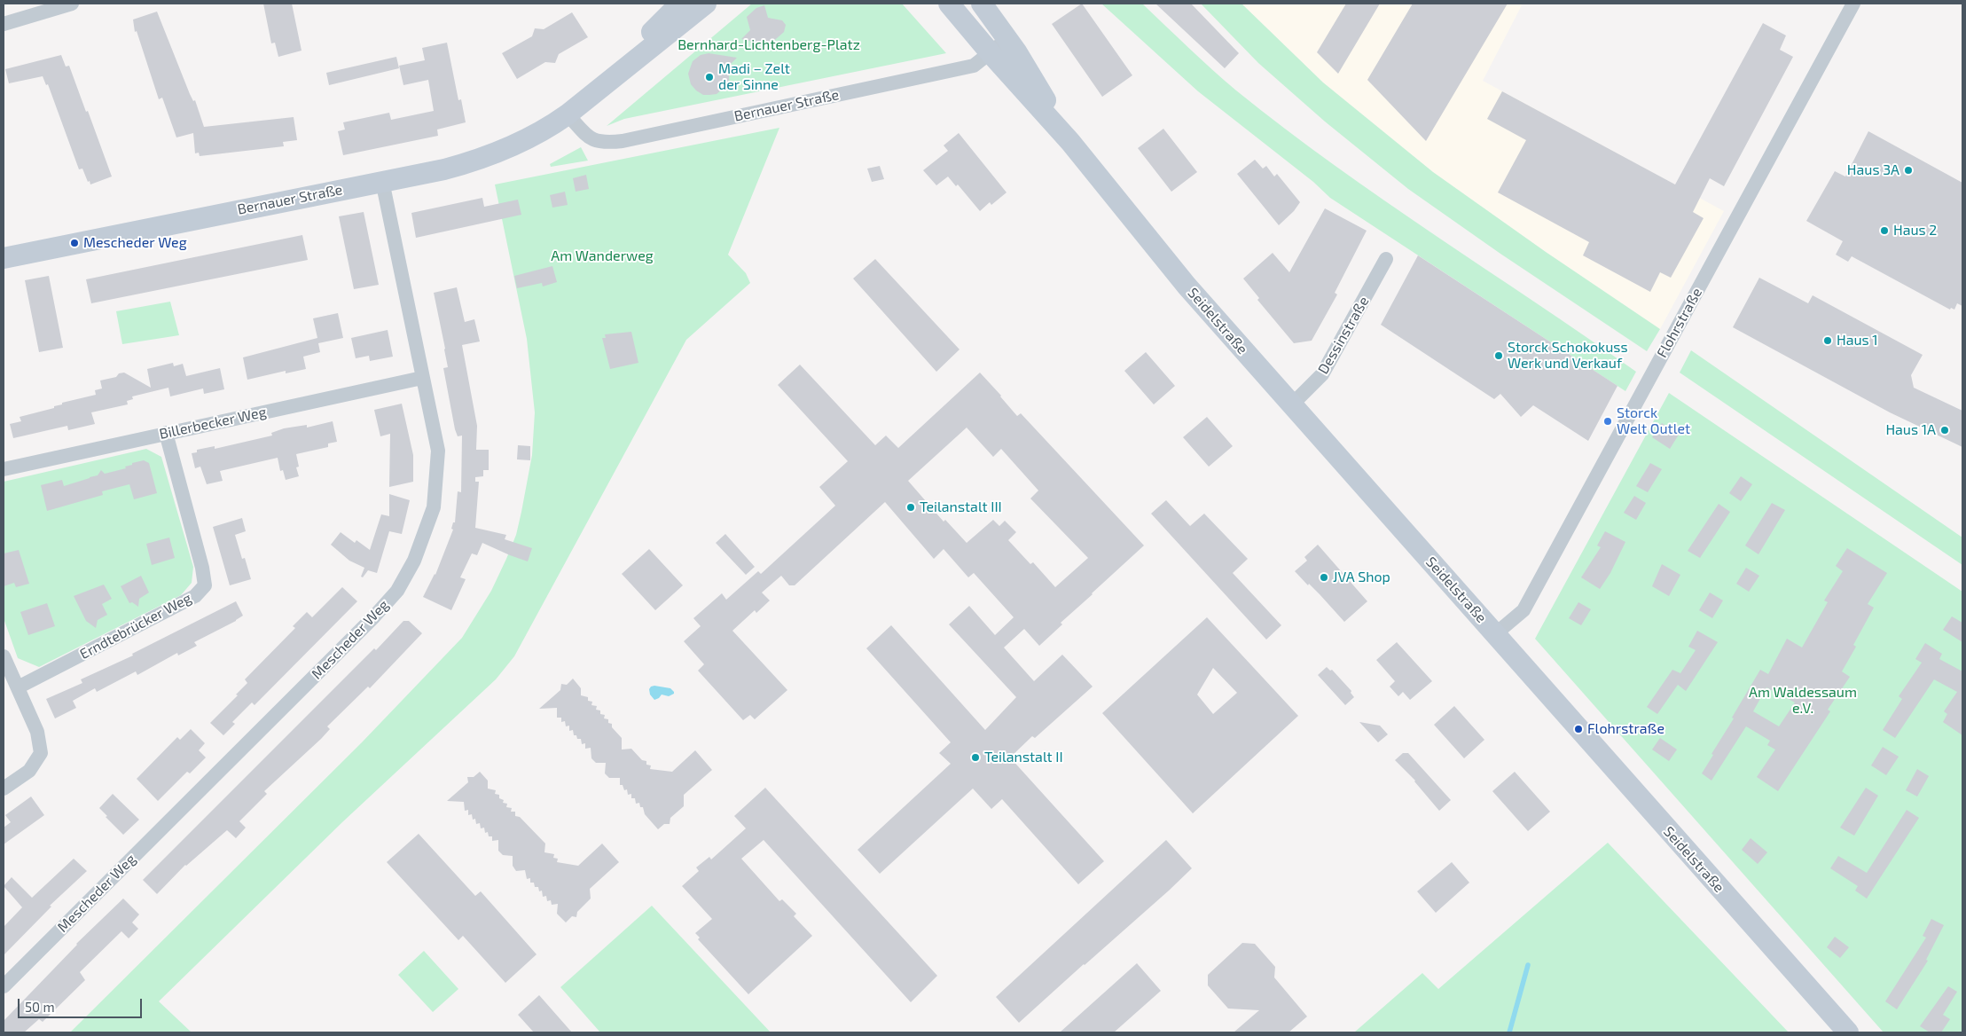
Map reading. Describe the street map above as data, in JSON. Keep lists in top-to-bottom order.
{
  "streets": {
    "main road": ["Bernauer Straße", "Seidelstraße"],
    "street": [
      "Flohrstraße",
      "Dessinstraße",
      "Billerbecker Weg",
      "Erndtebrücker Weg",
      "Mescheder Weg"
    ]
  },
  "crossings": [
    ["Bernauer Straße", "Seidelstraße"],
    ["Bernauer Straße", "Mescheder Weg"],
    ["Seidelstraße", "Flohrstraße"],
    ["Seidelstraße", "Dessinstraße"],
    ["Billerbecker Weg", "Erndtebrücker Weg"],
    ["Billerbecker Weg", "Mescheder Weg"]
  ],
  "parks": ["Bernhard-Lichtenberg-Platz", "Am Wanderweg", "Am Waldessaum e.V."],
  "places": [
    "Madi – Zelt der Sinne",
    "Haus 3A",
    "Haus 2",
    "Mescheder Weg",
    "Haus 1",
    "Storck Schokokuss Werk und Verkauf",
    "Storck Welt Outlet",
    "Haus 1A",
    "Teilanstalt III",
    "JVA Shop",
    "Flohrstraße",
    "Teilanstalt II"
  ],
  "scale_bar": "50 m"
}
